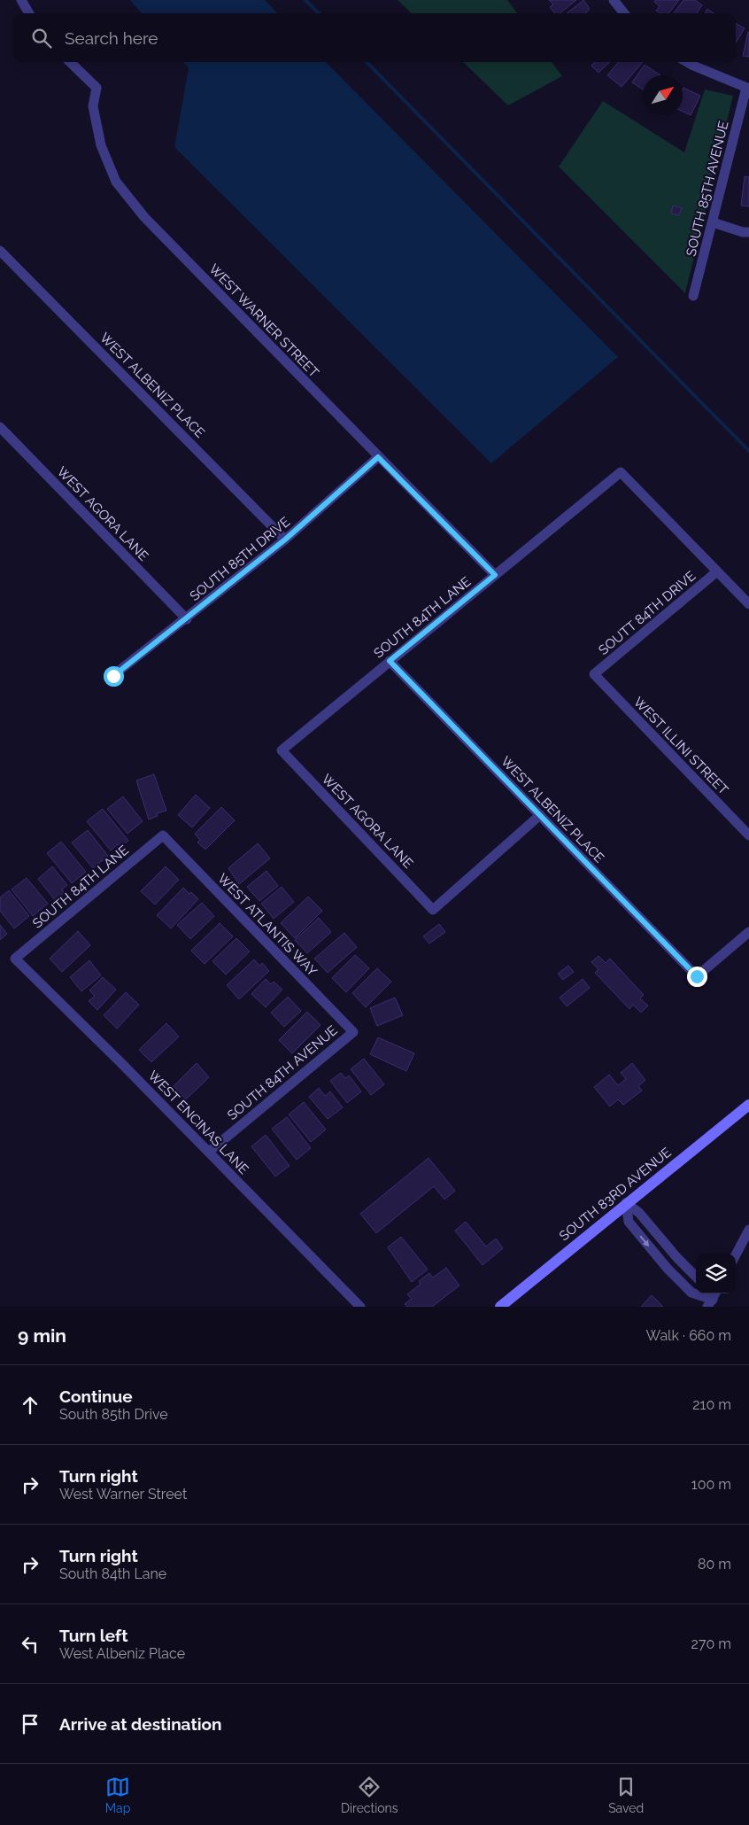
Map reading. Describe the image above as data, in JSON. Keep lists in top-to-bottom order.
{
  "streets": {
    "main road": ["SOUTH 83RD AVENUE"],
    "street": [
      "SOUTH 85TH AVENUE",
      "WEST WARNER STREET",
      "WEST ALBENIZ PLACE",
      "WEST AGORA LANE",
      "SOUTH 85TH DRIVE",
      "SOUTT 84TH DRIVE",
      "SOUTH 84TH LANE",
      "WEST ILLINI STREET",
      "WEST ATLANTIS WAY",
      "SOUTH 84TH AVENUE",
      "WEST ENCINAS LANE"
    ]
  },
  "crossings": [
    ["WEST WARNER STREET", "SOUTH 85TH DRIVE"],
    ["WEST WARNER STREET", "SOUTH 84TH LANE"],
    ["WEST ALBENIZ PLACE", "WEST AGORA LANE"],
    ["WEST ALBENIZ PLACE", "SOUTH 85TH DRIVE"],
    ["WEST ALBENIZ PLACE", "SOUTH 84TH LANE"],
    ["WEST AGORA LANE", "SOUTH 85TH DRIVE"],
    ["WEST AGORA LANE", "SOUTH 84TH LANE"],
    ["SOUTT 84TH DRIVE", "SOUTH 84TH LANE"],
    ["SOUTT 84TH DRIVE", "WEST ILLINI STREET"],
    ["SOUTH 84TH LANE", "WEST ATLANTIS WAY"],
    ["SOUTH 84TH LANE", "WEST ENCINAS LANE"],
    ["WEST ATLANTIS WAY", "SOUTH 84TH AVENUE"],
    ["SOUTH 84TH AVENUE", "WEST ENCINAS LANE"]
  ],
  "north": "top right",
  "page": {
    "search": "Search here",
    "heading": ["9 min", "Walk · 660 m"],
    "list": [
      ["Continue", "South 85th Drive", "210 m"],
      ["Turn right", "West Warner Street", "100 m"],
      ["Turn right", "South 84th Lane", "80 m"],
      ["Turn left", "West Albeniz Place", "270 m"],
      "Arrive at destination"
    ],
    "nav": ["Map", "Directions", "Saved"]
  }
}
